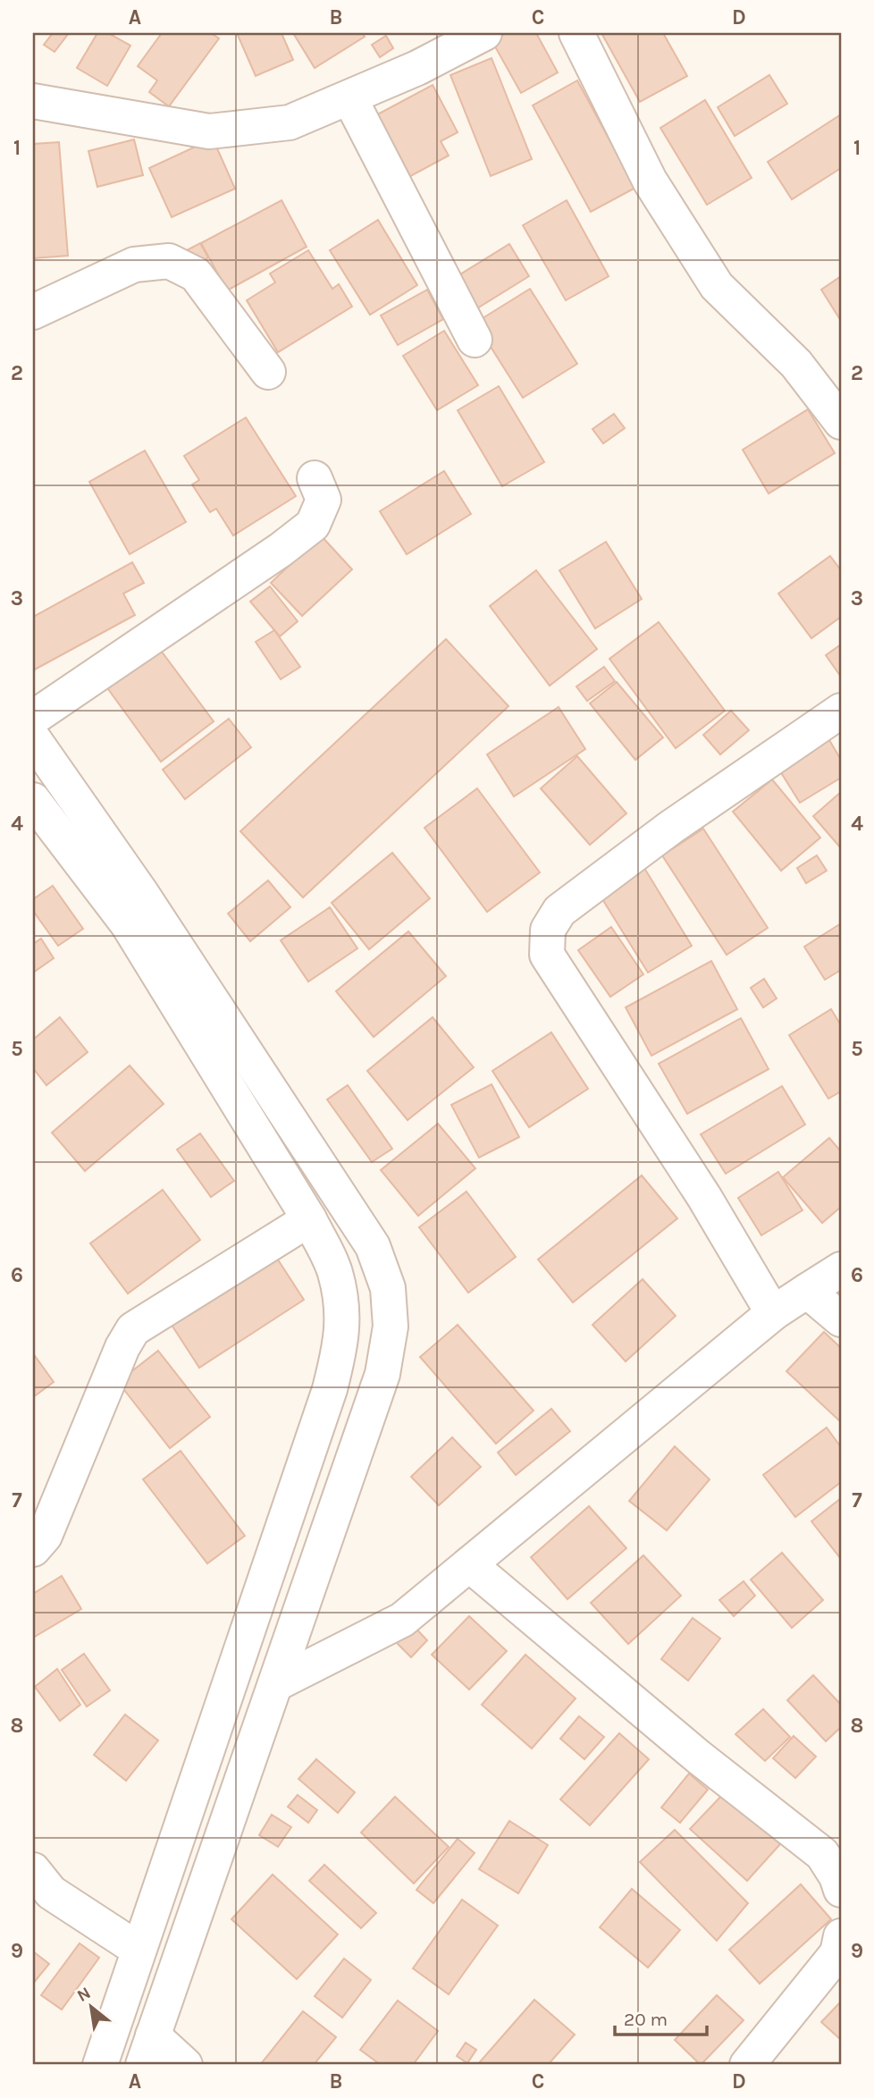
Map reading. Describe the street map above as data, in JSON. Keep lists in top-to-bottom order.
{
  "scale_bar": "20 m",
  "north": "top left",
  "grid": {
    "columns": [
      "A",
      "B",
      "C",
      "D"
    ],
    "rows": [
      "1",
      "2",
      "3",
      "4",
      "5",
      "6",
      "7",
      "8",
      "9"
    ]
  }
}
